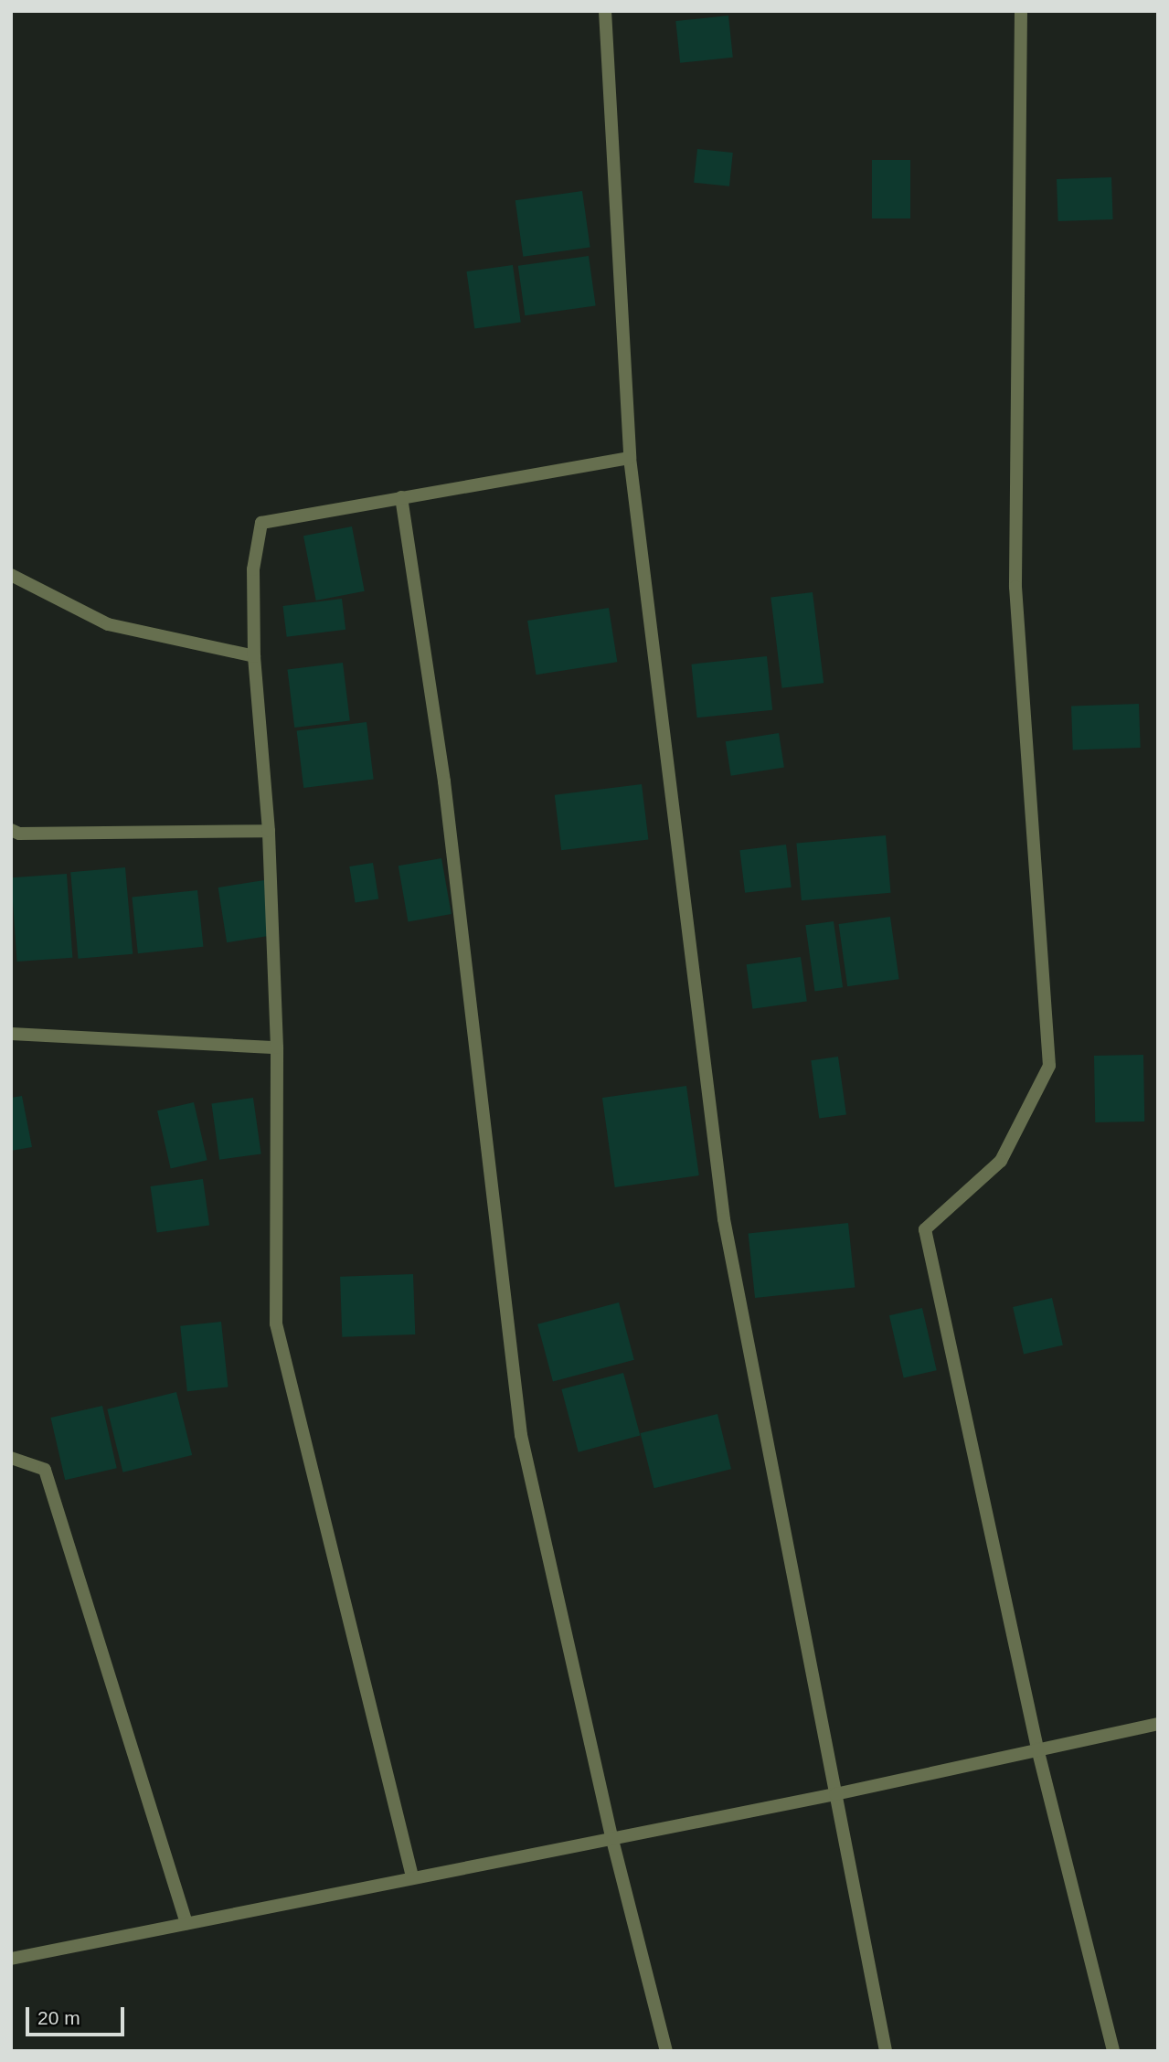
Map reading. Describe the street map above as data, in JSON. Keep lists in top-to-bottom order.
{
  "scale_bar": "20 m"
}
